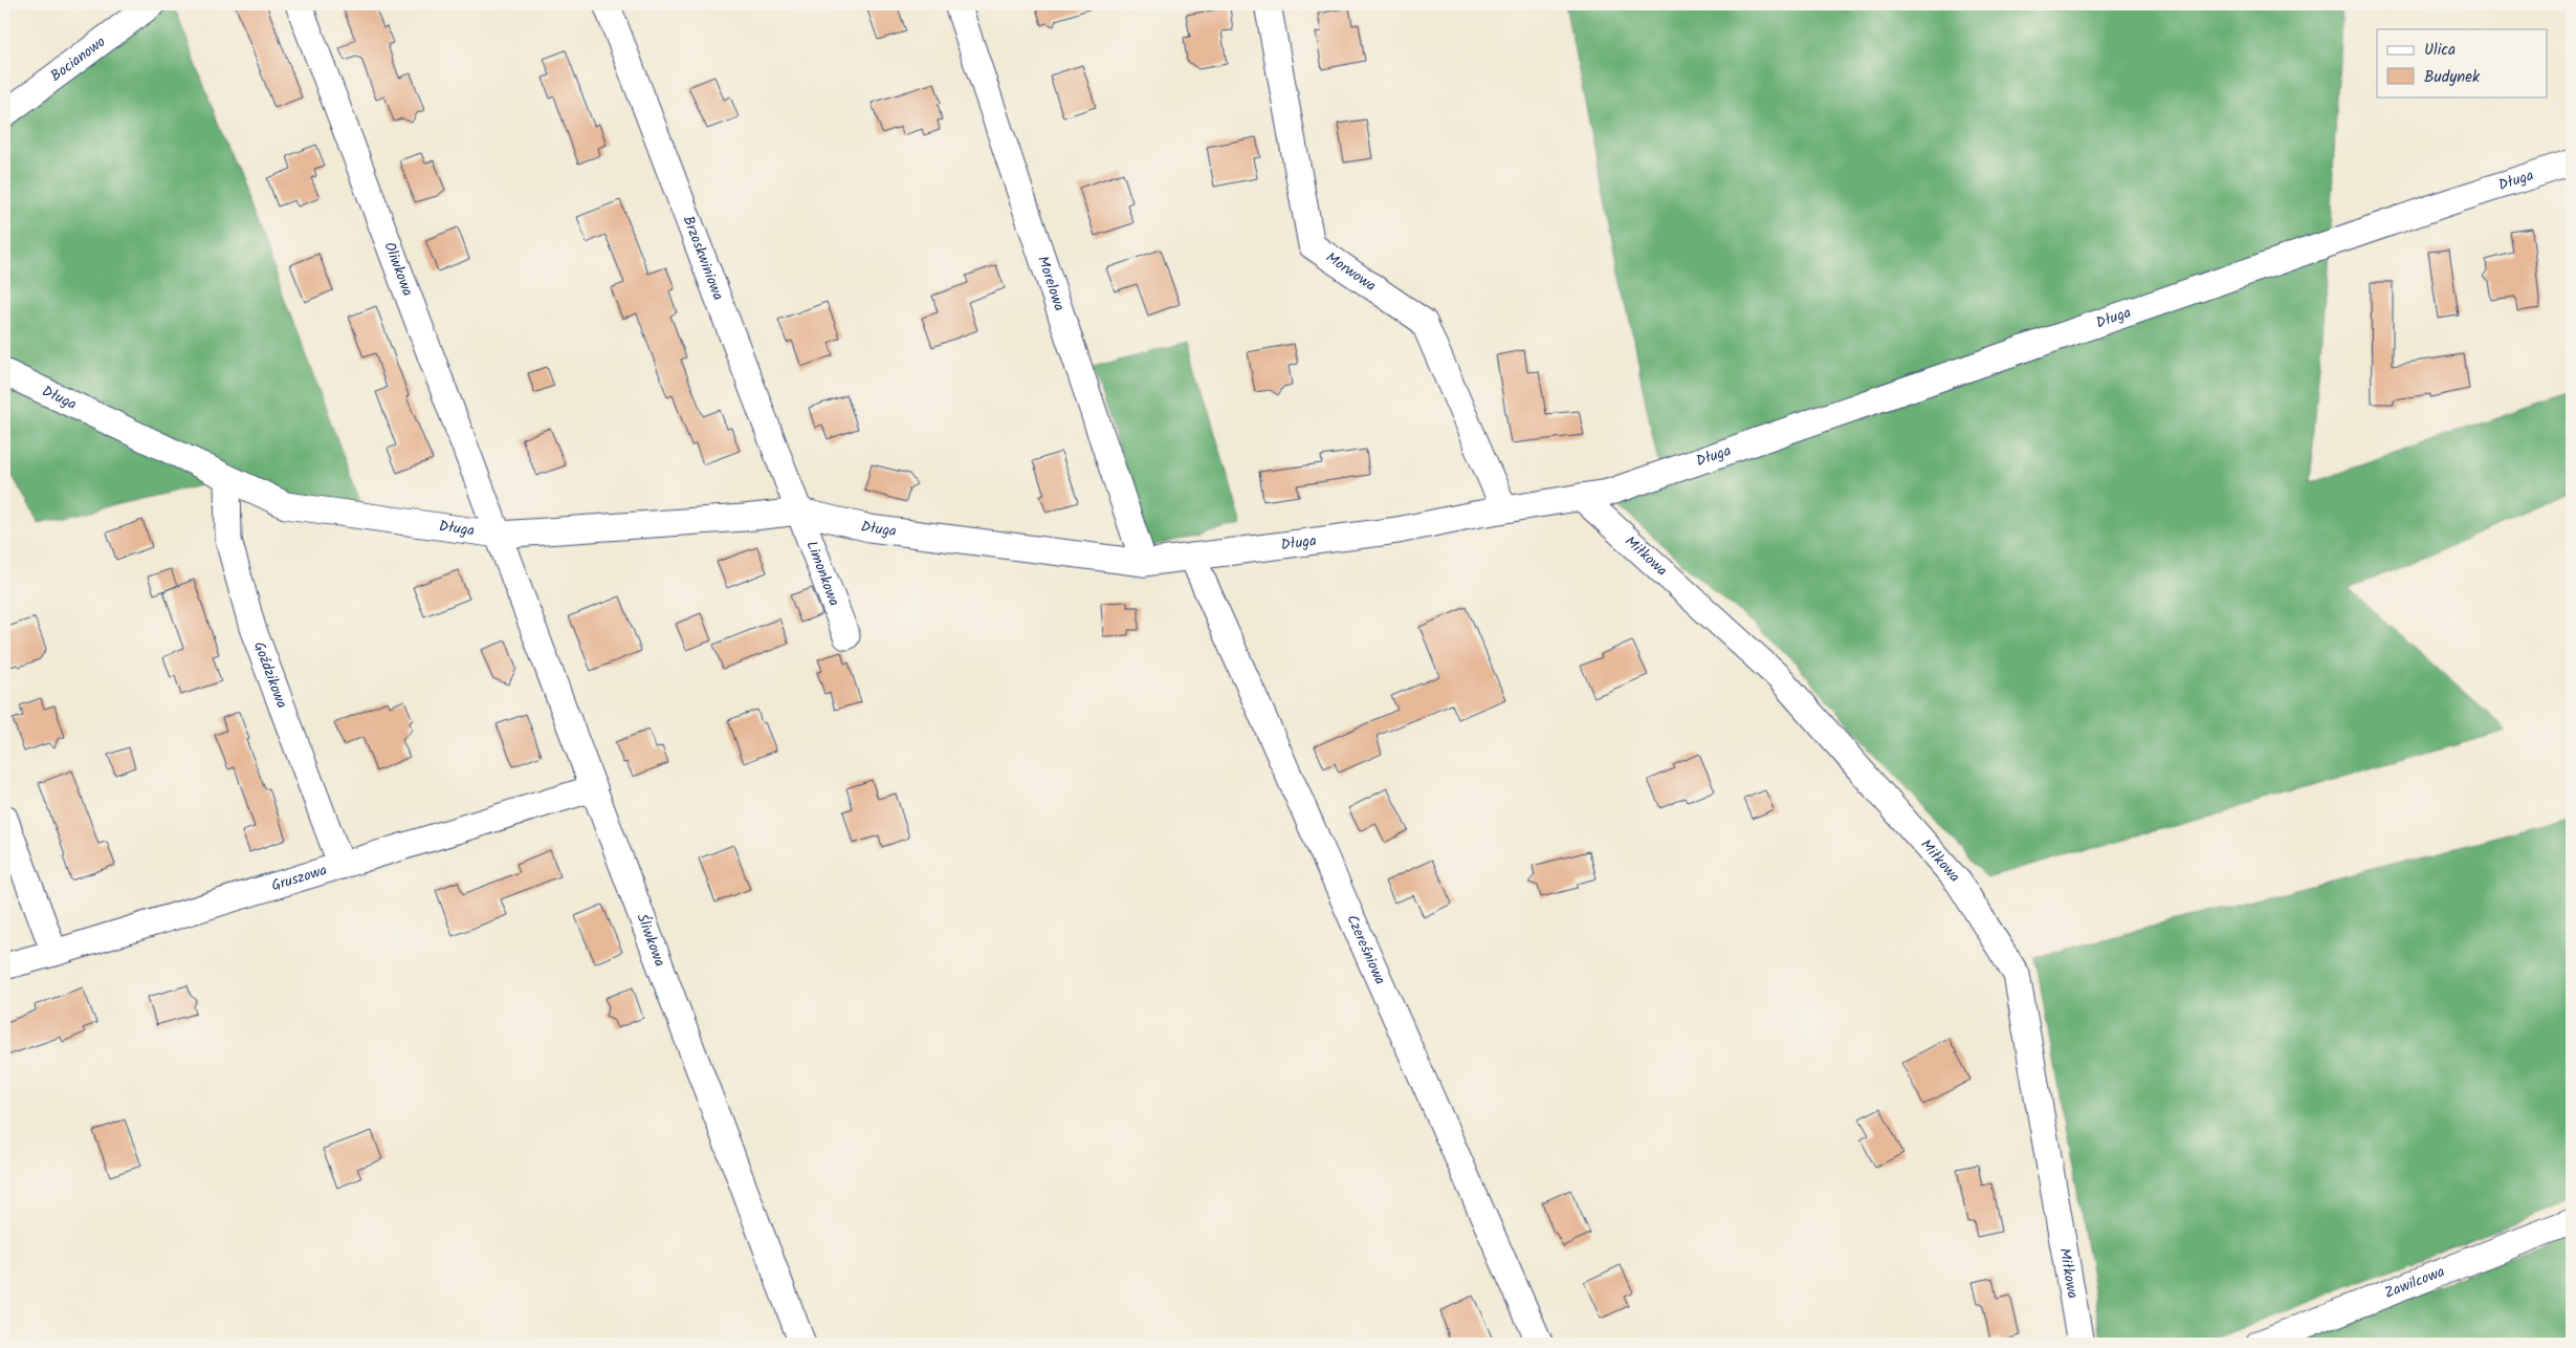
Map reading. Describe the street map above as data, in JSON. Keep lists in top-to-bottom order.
{
  "streets": {
    "street": [
      "Bocianowo",
      "Długa",
      "Brzoskwiniowa",
      "Oliwkowa",
      "Morwowa",
      "Morelowa",
      "Miłkowa",
      "Limonkowa",
      "Goździkowa",
      "Gruszowa",
      "Śliwkowa",
      "Czereśniowa",
      "Zawilcowa"
    ]
  },
  "crossings": [
    ["Długa", "Brzoskwiniowa"],
    ["Długa", "Oliwkowa"],
    ["Długa", "Morwowa"],
    ["Długa", "Morelowa"],
    ["Długa", "Miłkowa"],
    ["Długa", "Limonkowa"],
    ["Długa", "Goździkowa"],
    ["Długa", "Śliwkowa"],
    ["Długa", "Czereśniowa"],
    ["Brzoskwiniowa", "Limonkowa"],
    ["Oliwkowa", "Śliwkowa"],
    ["Goździkowa", "Gruszowa"],
    ["Gruszowa", "Śliwkowa"]
  ],
  "legend": ["Ulica", "Budynek"]
}
